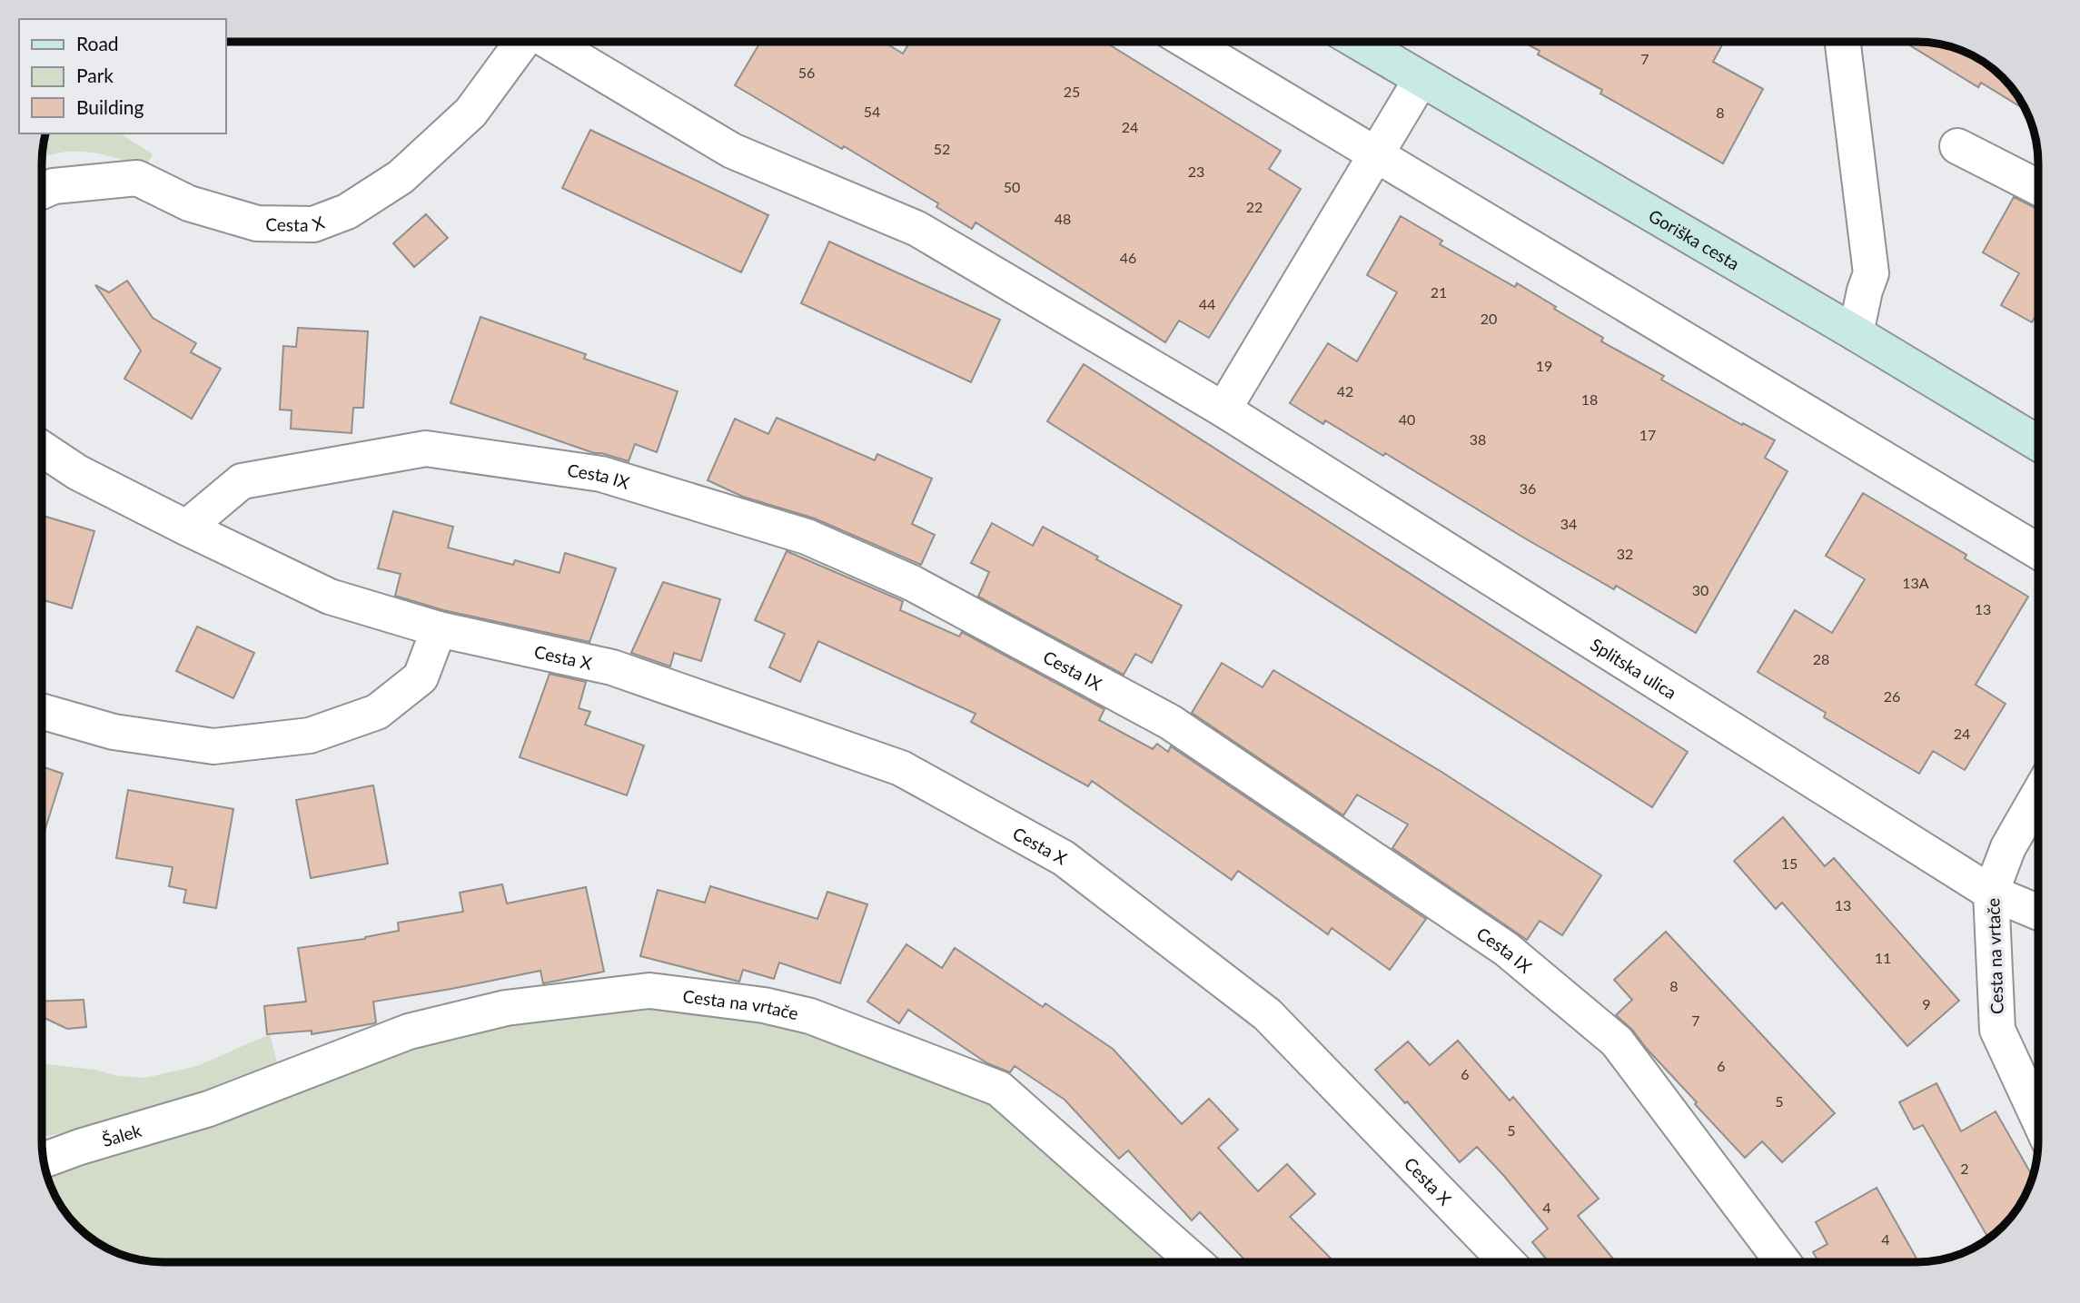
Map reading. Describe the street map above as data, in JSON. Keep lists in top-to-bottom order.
{
  "streets": {
    "street": [
      "Cesta X",
      "Goriška cesta",
      "Cesta IX",
      "Splitska ulica",
      "Cesta na vrtače",
      "Šalek"
    ]
  },
  "crossings": [
    ["Cesta X", "Cesta IX"],
    ["Splitska ulica", "Cesta na vrtače"],
    ["Cesta na vrtače", "Šalek"]
  ],
  "house_numbers": [
    "7",
    "56",
    "25",
    "54",
    "8",
    "24",
    "52",
    "23",
    "50",
    "22",
    "48",
    "46",
    "21",
    "44",
    "20",
    "19",
    "42",
    "18",
    "40",
    "17",
    "38",
    "36",
    "34",
    "32",
    "13A",
    "30",
    "13",
    "28",
    "26",
    "24",
    "15",
    "13",
    "11",
    "8",
    "9",
    "7",
    "6",
    "6",
    "5",
    "5",
    "2",
    "4",
    "4"
  ],
  "legend": ["Road", "Park", "Building"]
}
